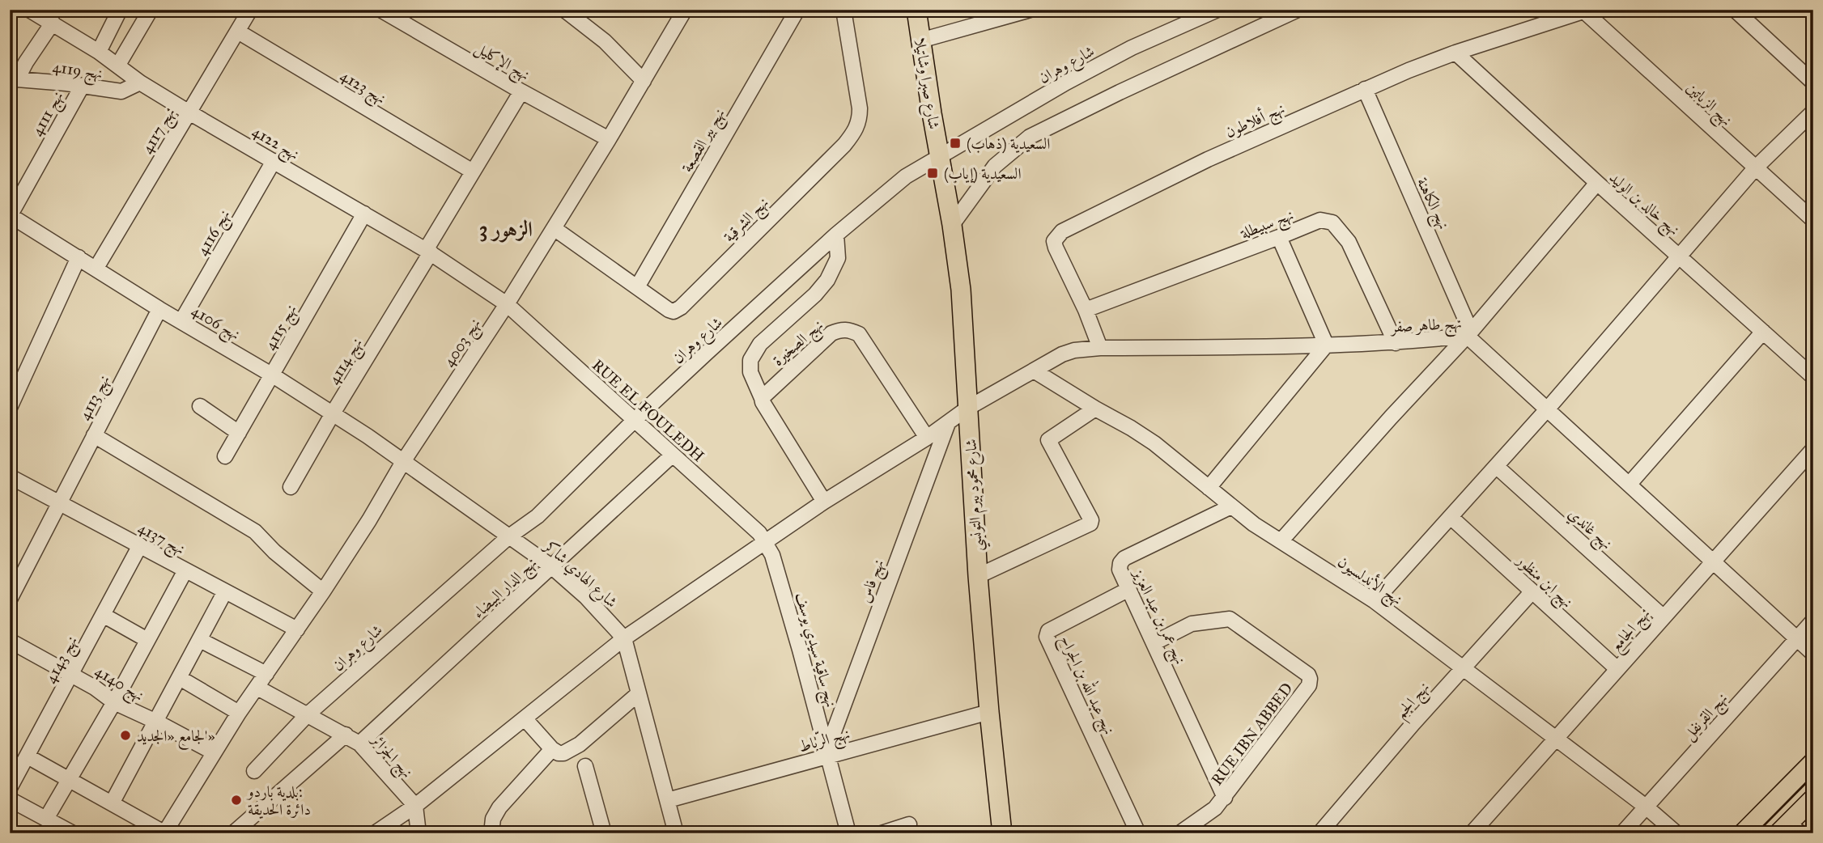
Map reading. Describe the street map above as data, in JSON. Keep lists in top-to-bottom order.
{
  "streets": {
    "main road": ["شارع صبرا وشاتيلا", "شارع محمود بيرم التونسي"],
    "street": [
      "نهج الإكليل",
      "شارع وهران",
      "نهج 4119",
      "نهج 4123",
      "نهج الزياتين",
      "نهج 4111",
      "نهج أفلاطون",
      "نهج 4117",
      "نهج بير القصعة",
      "نهج 4122",
      "نهج الكاهنة",
      "نهج خالد بن الوليد",
      "نهج الشرقية",
      "نهج سبيطلة",
      "نهج 4116",
      "نهج 4106",
      "نهج طاهر صفر",
      "نهج 4115",
      "نهج 4003",
      "نهج الصخيرة",
      "نهج 4114",
      "نهج 4113",
      "RUE EL FOULEDH",
      "نهج غاندي",
      "نهج 4137",
      "شارع الهادي شاكر",
      "نهج الأندلسيون",
      "نهج فاس",
      "نهج ابن منظور",
      "نهج الدار البيضاء",
      "نهج عمر بن عبد العزيز",
      "نهج الجامع",
      "نهج ساقية سيدي يوسف",
      "نهج 4143",
      "نهج 4140",
      "نهج عبد الله بن الجراح",
      "نهج الجم",
      "نهج القرنفل",
      "RUE IBN ABBED",
      "نهج الرّباط",
      "نهج الجزائر"
    ]
  },
  "crossings": [
    ["نهج الإكليل", "نهج 4003"],
    ["نهج الإكليل", "نهج 4114"],
    ["شارع وهران", "شارع صبرا وشاتيلا"],
    ["شارع وهران", "RUE EL FOULEDH"],
    ["شارع وهران", "شارع محمود بيرم التونسي"],
    ["شارع وهران", "شارع الهادي شاكر"],
    ["شارع وهران", "نهج الجزائر"],
    ["نهج 4119", "نهج 4111"],
    ["نهج 4119", "نهج 4122"],
    ["شارع صبرا وشاتيلا", "شارع محمود بيرم التونسي"],
    ["نهج 4123", "نهج 4117"],
    ["نهج 4123", "نهج 4114"],
    ["نهج الزياتين", "نهج أفلاطون"],
    ["نهج 4111", "نهج 4106"],
    ["نهج أفلاطون", "نهج الكاهنة"],
    ["نهج أفلاطون", "نهج خالد بن الوليد"],
    ["نهج أفلاطون", "نهج سبيطلة"],
    ["نهج أفلاطون", "نهج طاهر صفر"],
    ["نهج 4117", "نهج 4122"],
    ["نهج 4117", "نهج 4106"],
    ["نهج بير القصعة", "نهج الشرقية"],
    ["نهج 4122", "نهج 4116"],
    ["نهج 4122", "نهج 4115"],
    ["نهج 4122", "نهج 4003"],
    ["نهج 4122", "نهج 4114"],
    ["نهج 4122", "RUE EL FOULEDH"],
    ["نهج الكاهنة", "نهج طاهر صفر"],
    ["نهج الشرقية", "نهج 4003"],
    ["نهج سبيطلة", "نهج طاهر صفر"],
    ["نهج 4116", "نهج 4106"],
    ["نهج 4106", "نهج 4115"],
    ["نهج 4106", "نهج 4003"],
    ["نهج 4106", "نهج 4114"],
    ["نهج 4106", "نهج 4113"],
    ["نهج 4106", "شارع الهادي شاكر"],
    ["نهج طاهر صفر", "نهج الصخيرة"],
    ["نهج طاهر صفر", "RUE EL FOULEDH"],
    ["نهج طاهر صفر", "شارع محمود بيرم التونسي"],
    ["نهج طاهر صفر", "شارع الهادي شاكر"],
    ["نهج طاهر صفر", "نهج الأندلسيون"],
    ["نهج طاهر صفر", "نهج فاس"],
    ["نهج طاهر صفر", "نهج الجامع"],
    ["نهج طاهر صفر", "نهج ساقية سيدي يوسف"],
    ["نهج طاهر صفر", "نهج القرنفل"],
    ["نهج طاهر صفر", "نهج الجزائر"],
    ["نهج 4003", "RUE EL FOULEDH"],
    ["نهج 4003", "نهج 4137"],
    ["نهج 4003", "شارع الهادي شاكر"],
    ["نهج 4003", "نهج 4140"],
    ["نهج 4003", "نهج الجزائر"],
    ["نهج 4113", "نهج 4137"],
    ["RUE EL FOULEDH", "نهج الدار البيضاء"],
    ["RUE EL FOULEDH", "نهج ساقية سيدي يوسف"],
    ["شارع محمود بيرم التونسي", "نهج الرّباط"],
    ["نهج غاندي", "نهج الجامع"],
    ["نهج 4137", "نهج 4143"],
    ["شارع الهادي شاكر", "نهج الدار البيضاء"],
    ["شارع الهادي شاكر", "نهج الرّباط"],
    ["نهج الأندلسيون", "نهج عمر بن عبد العزيز"],
    ["نهج الأندلسيون", "نهج الجامع"],
    ["نهج الأندلسيون", "نهج الجم"],
    ["نهج الأندلسيون", "نهج القرنفل"],
    ["نهج فاس", "نهج ساقية سيدي يوسف"],
    ["نهج فاس", "نهج الرّباط"],
    ["نهج ابن منظور", "نهج الجامع"],
    ["نهج ابن منظور", "نهج الجم"],
    ["نهج الدار البيضاء", "نهج الجزائر"],
    ["نهج عمر بن عبد العزيز", "نهج عبد الله بن الجراح"],
    ["نهج عمر بن عبد العزيز", "RUE IBN ABBED"],
    ["نهج ساقية سيدي يوسف", "نهج الرّباط"],
    ["نهج 4143", "نهج 4140"]
  ],
  "districts": ["الزهور 3"],
  "places": {
    "transit": ["السعيدية (ذهاب)", "السعيدية (إياب)"],
    "other": ["الجامع «الجديد»", "بلدية باردو: دائرة الحديقة"]
  }
}
